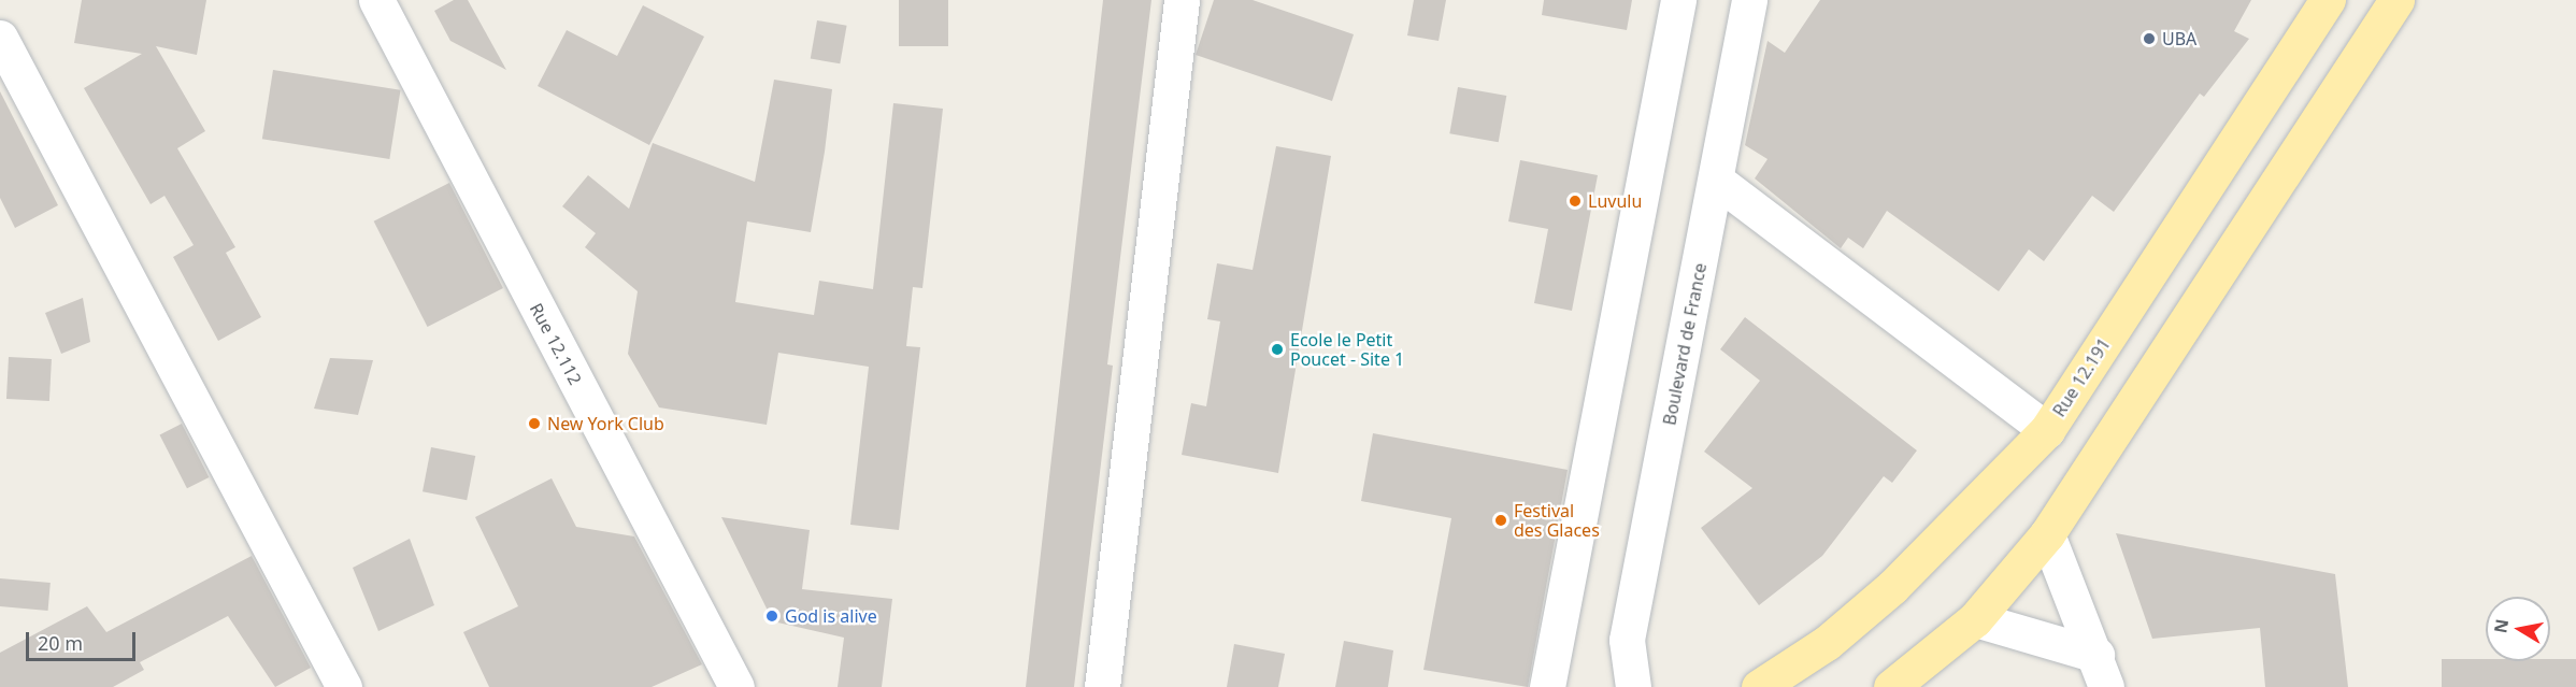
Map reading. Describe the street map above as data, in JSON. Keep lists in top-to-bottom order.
{
  "streets": {
    "main road": ["Rue 12.191"],
    "street": ["Rue 12.112", "Boulevard de France"]
  },
  "places": [
    "UBA",
    "Luvulu",
    "Ecole le Petit Poucet - Site 1",
    "New York Club",
    "Festival des Glaces",
    "God is alive"
  ],
  "scale_bar": "20 m",
  "north": "left"
}
